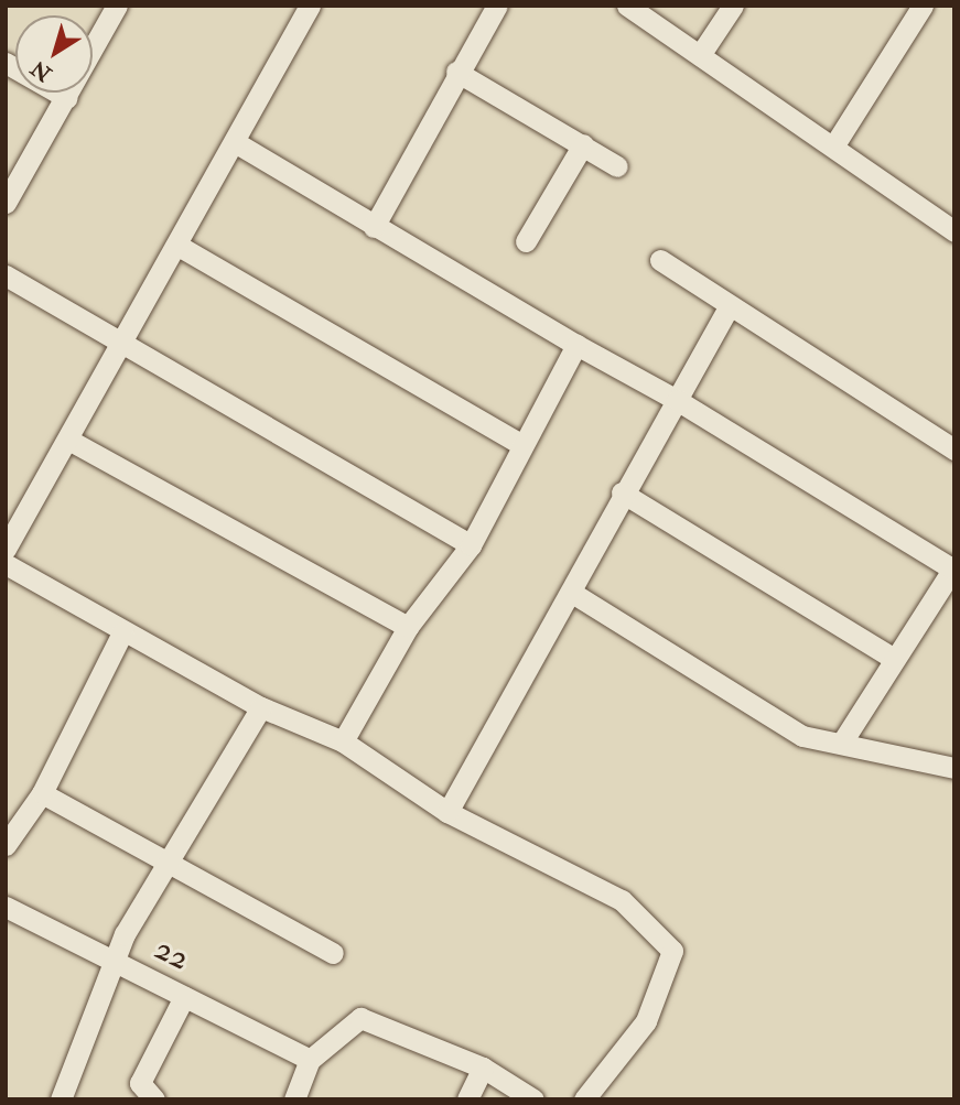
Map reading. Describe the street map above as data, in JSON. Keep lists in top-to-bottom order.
{
  "streets": {
    "street": ["22"]
  },
  "north": "bottom left"
}
